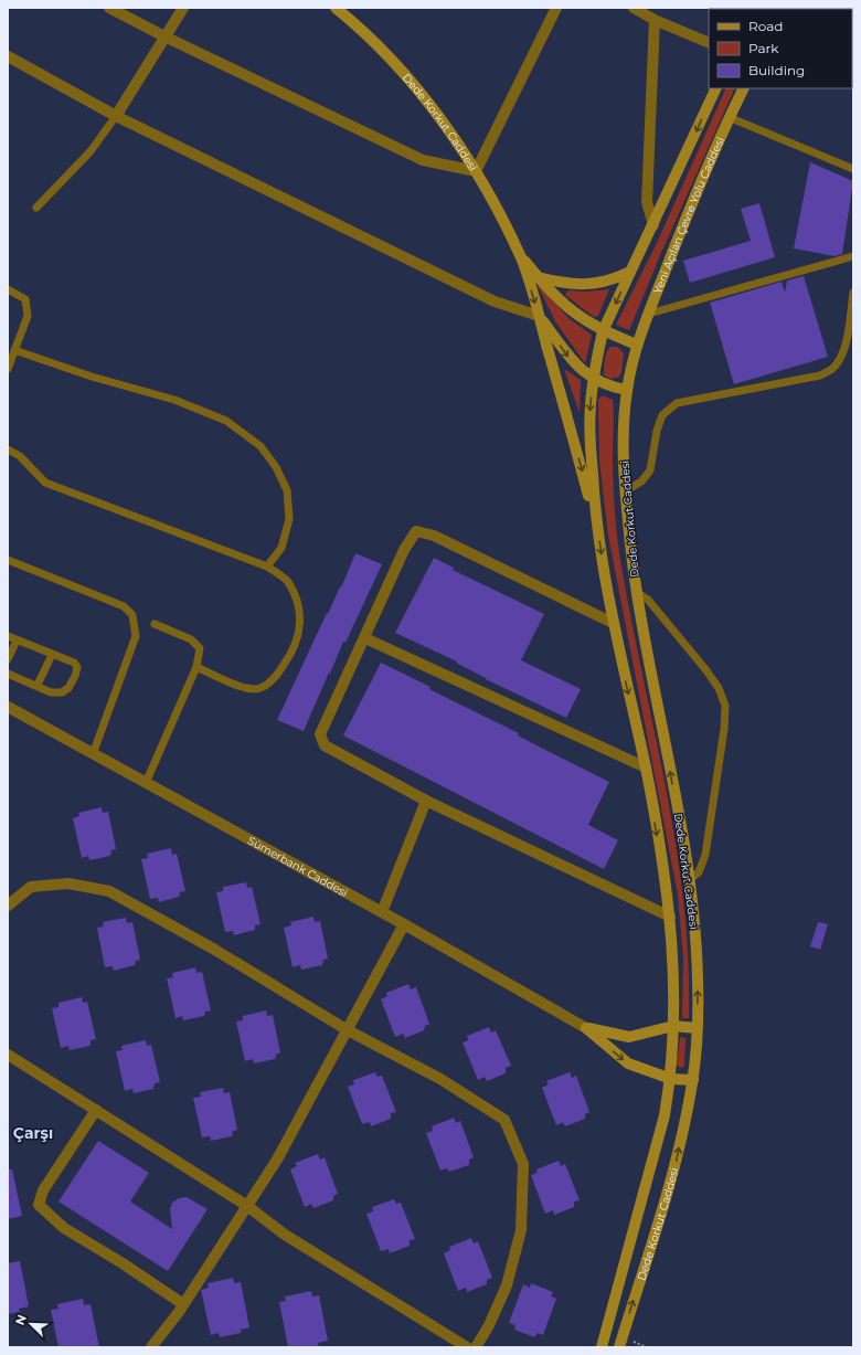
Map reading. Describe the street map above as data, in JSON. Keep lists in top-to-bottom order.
{
  "streets": {
    "main road": ["Dede Korkut Caddesi", "Yeni Açılan Çevre Yolu Caddesi"],
    "street": ["Sümerbank Caddesi"]
  },
  "crossings": [
    ["Dede Korkut Caddesi", "Yeni Açılan Çevre Yolu Caddesi"]
  ],
  "districts": ["Çarşı"],
  "legend": ["Road", "Park", "Building"],
  "north": "top left"
}
